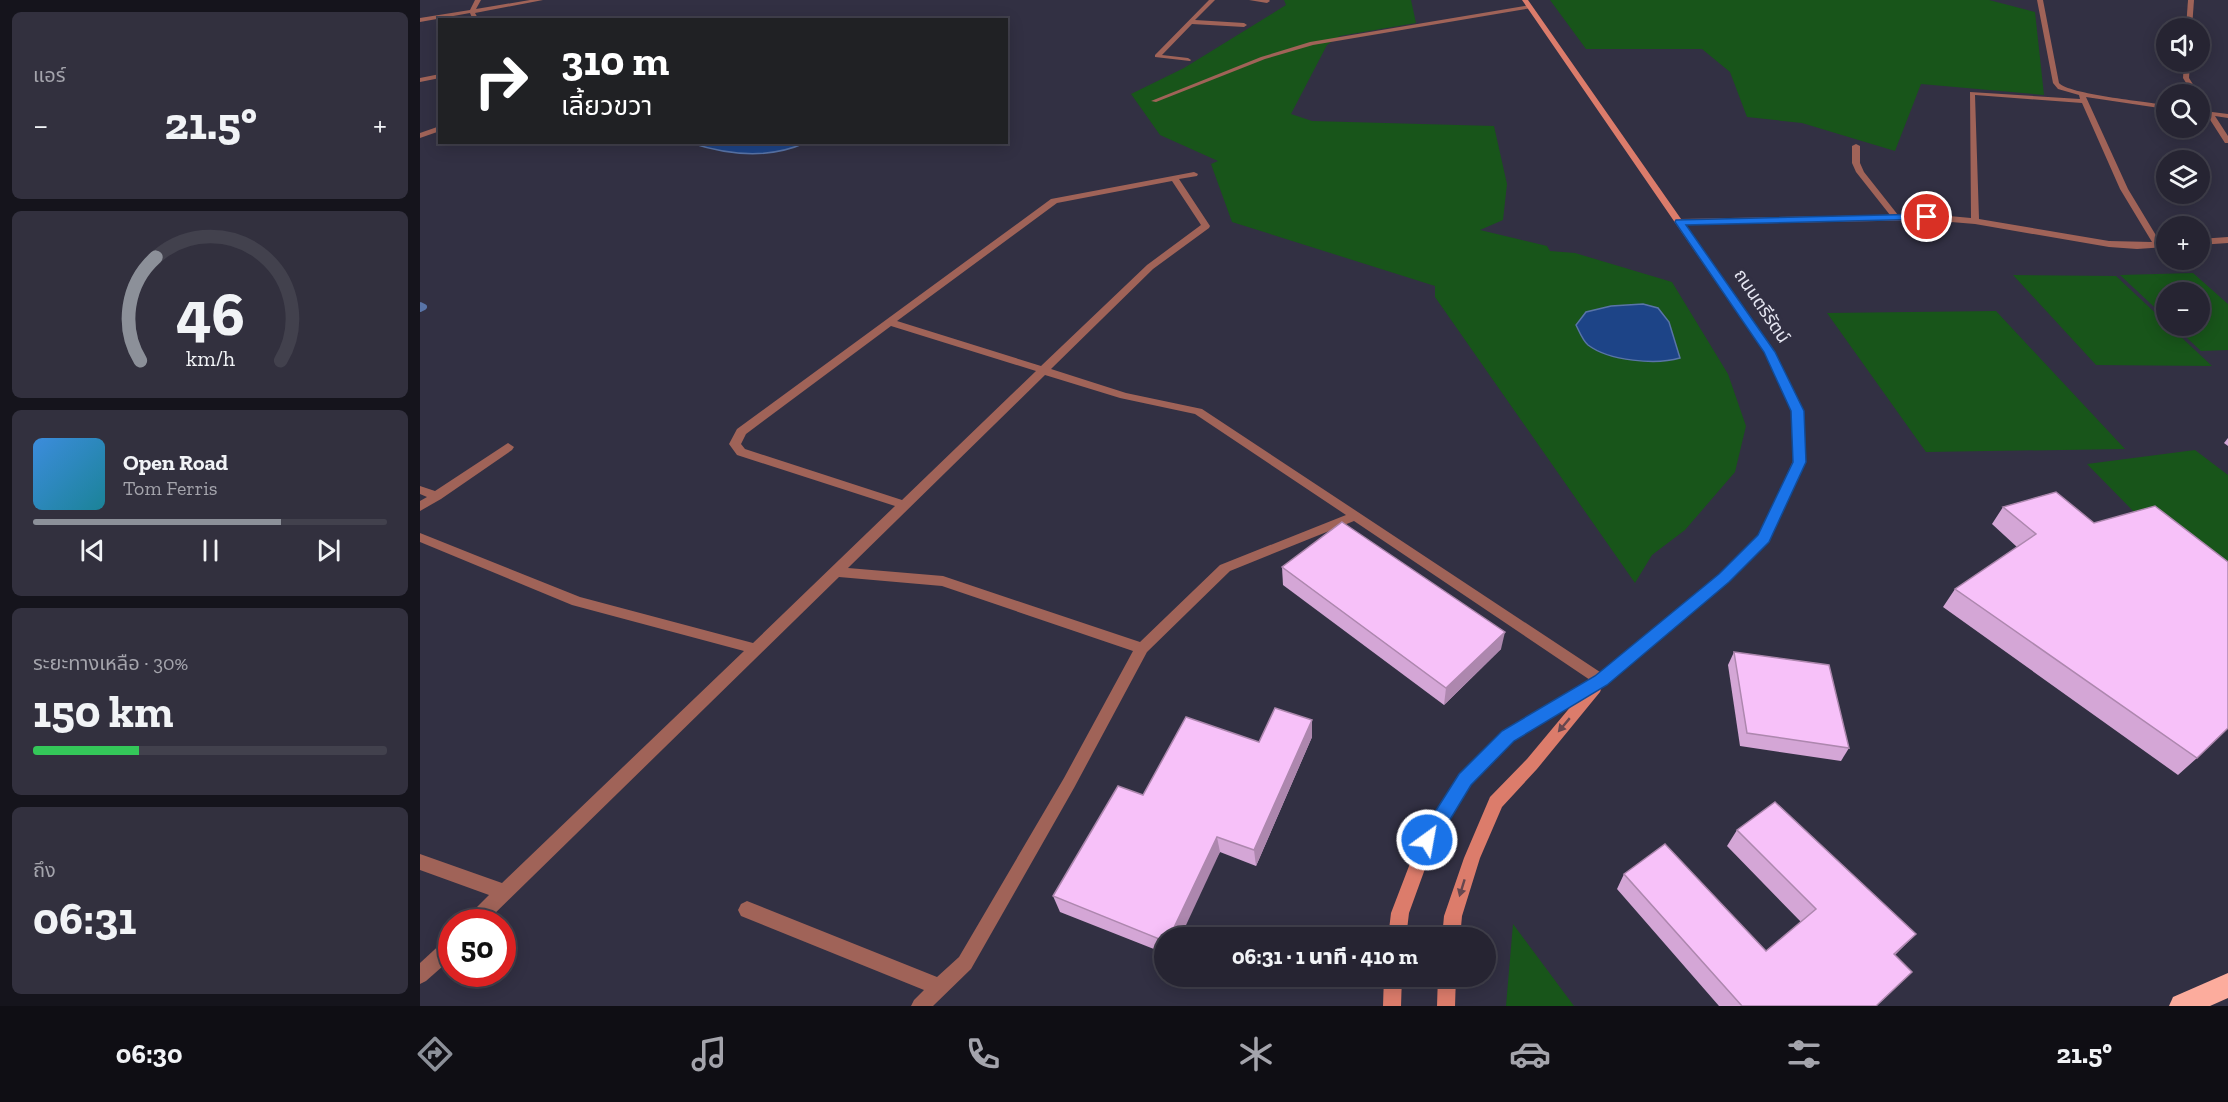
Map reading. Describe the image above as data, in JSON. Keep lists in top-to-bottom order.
{
  "streets": {
    "main road": ["ถนนตรีรัตน์"]
  },
  "page": {
    "tile": [
      "แอร์",
      ["ระยะทางเหลือ · 30%", "150 km"],
      ["ถึง", "06:31"]
    ],
    "map_buttons": ["+", "−"],
    "turn": ["310 m", "เลี้ยวขวา"],
    "heat": ["−", "21.5°", "+"],
    "song": ["Open Road", "Tom Ferris"],
    "limit": "50",
    "trip": "06:31 · 1 นาที · 410 m",
    "tabs": ["06:30", "21.5°"],
    "gauge": ["46", "km/h"]
  }
}
